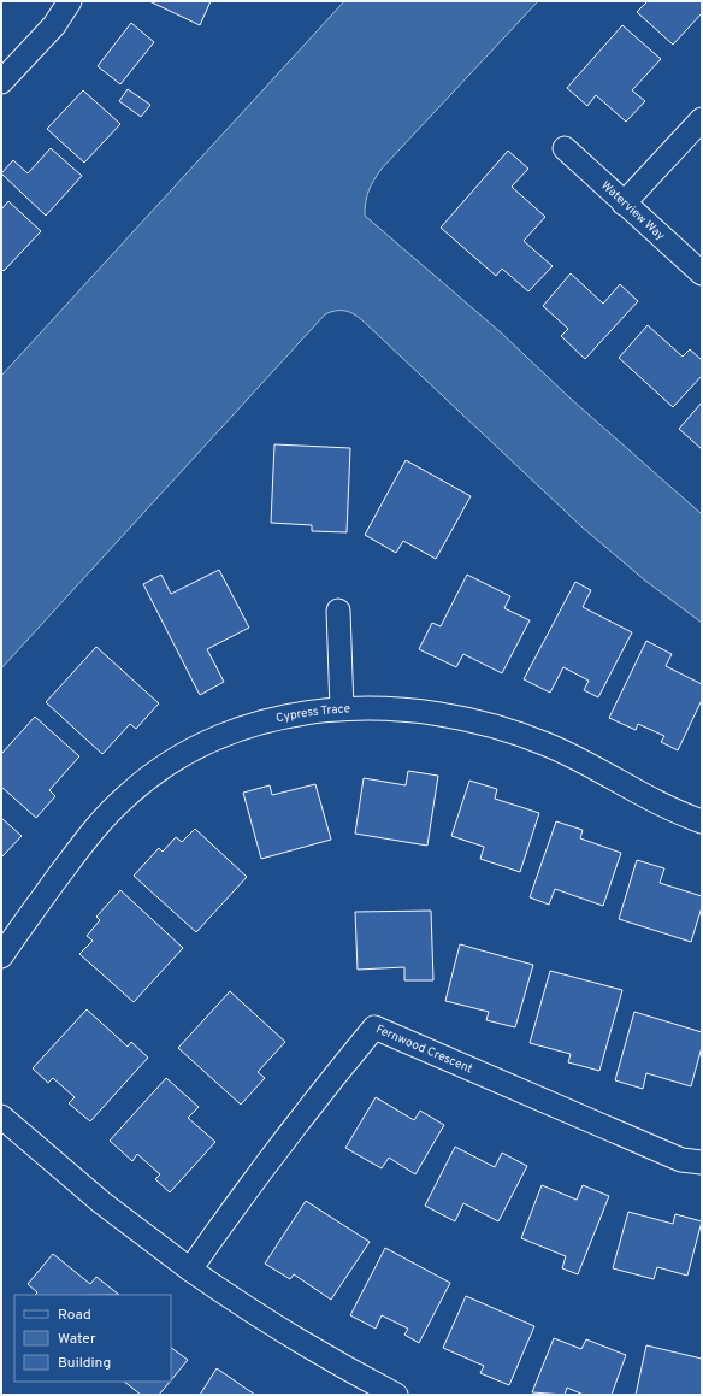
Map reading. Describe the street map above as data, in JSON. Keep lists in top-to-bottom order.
{
  "streets": {
    "street": ["Waterview Way", "Cypress Trace", "Fernwood Crescent"]
  },
  "legend": ["Road", "Water", "Building"]
}
